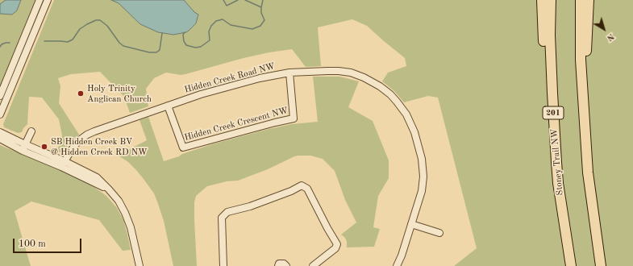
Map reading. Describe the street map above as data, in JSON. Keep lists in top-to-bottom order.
{
  "streets": {
    "highway": ["201", "Stoney Trail NW"],
    "street": ["Hidden Creek Road NW", "Hidden Creek Crescent NW"]
  },
  "crossings": [
    ["Hidden Creek Road NW", "Hidden Creek Crescent NW"]
  ],
  "places": ["Holy Trinity Anglican Church", "SB Hidden Creek BV @ Hidden Creek RD NW"],
  "scale_bar": "100 m",
  "north": "bottom right"
}
